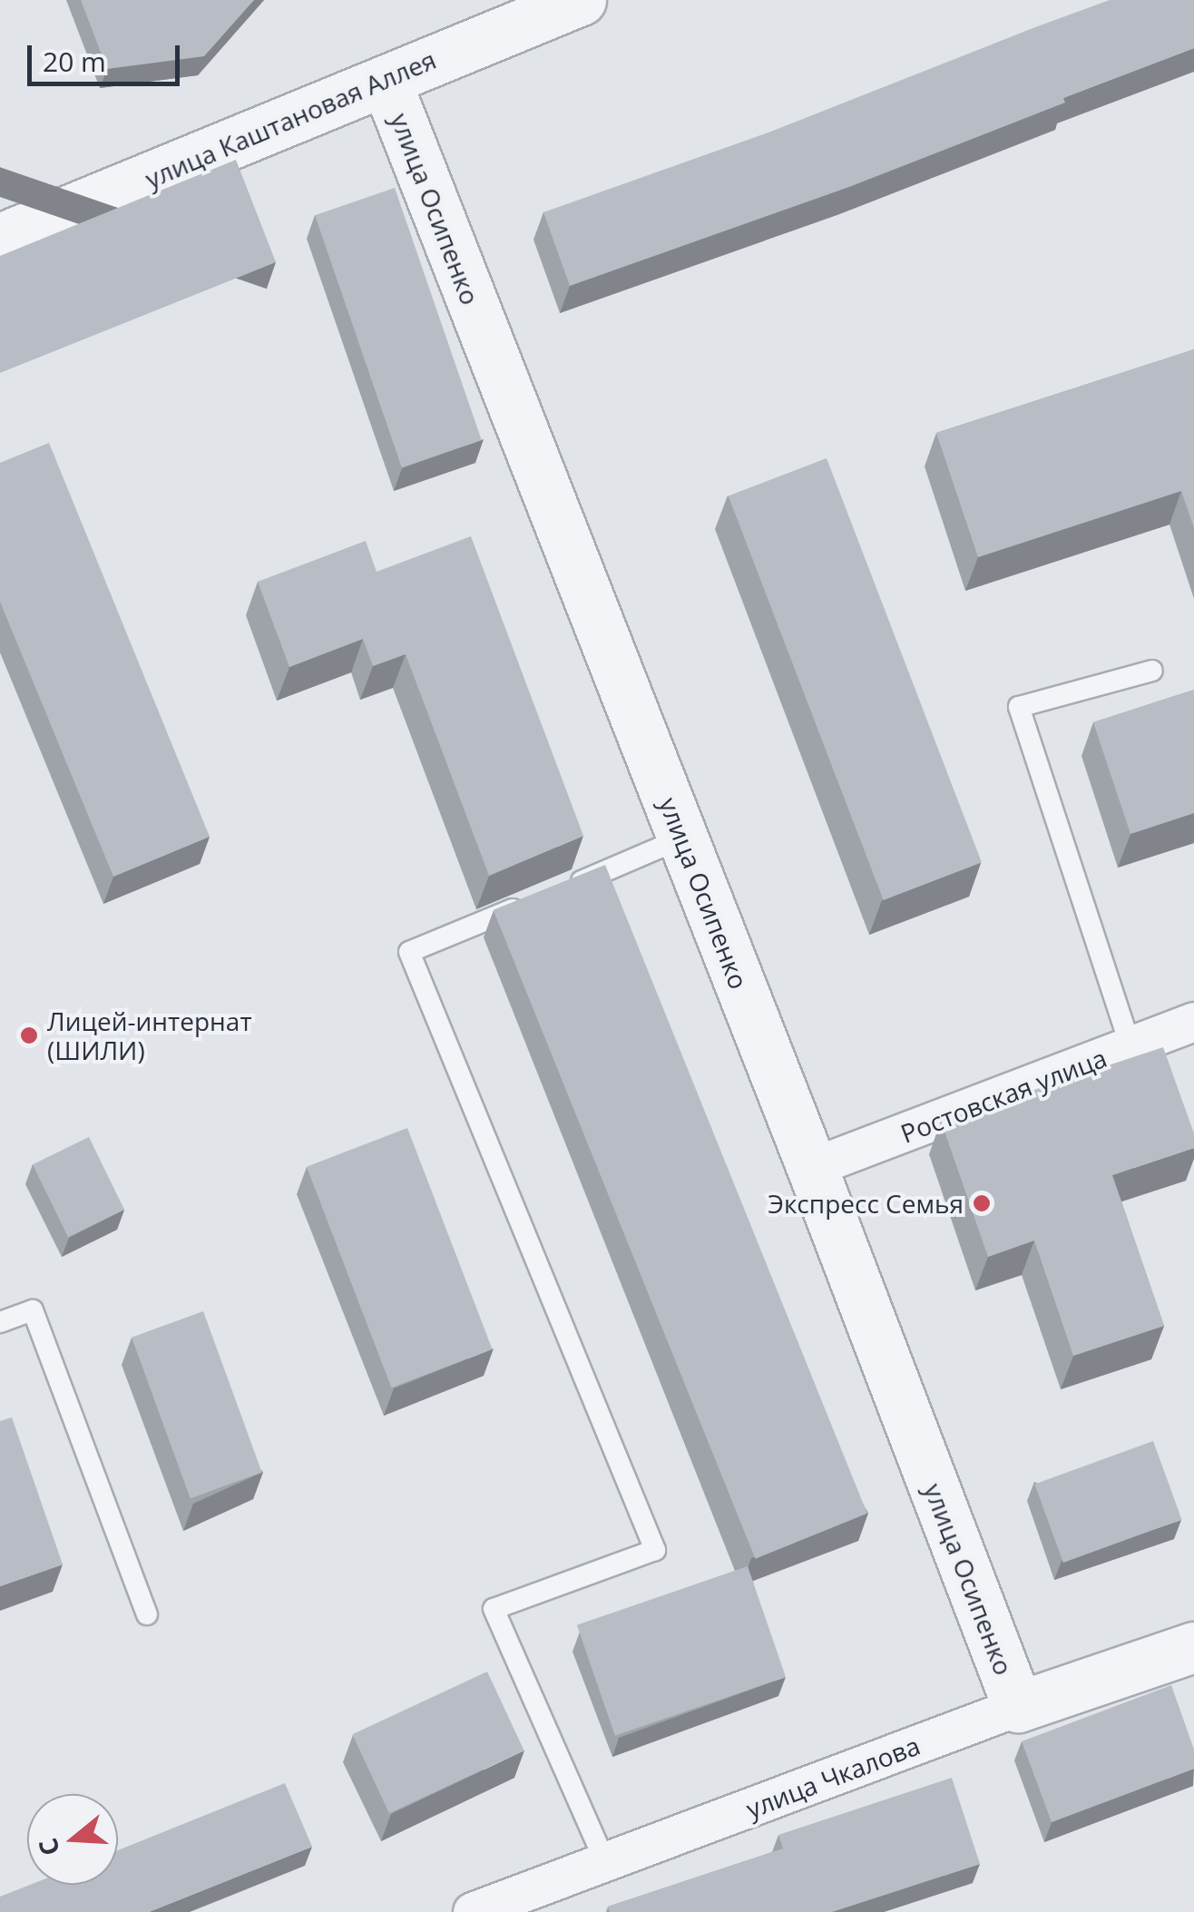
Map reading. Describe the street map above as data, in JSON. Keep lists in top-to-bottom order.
{
  "streets": {
    "street": [
      "улица Каштановая Аллея",
      "улица Осипенко",
      "Ростовская улица",
      "улица Чкалова"
    ]
  },
  "crossings": [
    ["улица Каштановая Аллея", "улица Осипенко"],
    ["улица Осипенко", "Ростовская улица"],
    ["улица Осипенко", "улица Чкалова"]
  ],
  "places": ["Лицей-интернат (ШИЛИ)", "Экспресс Семья"],
  "scale_bar": "20 m",
  "north": "left"
}
